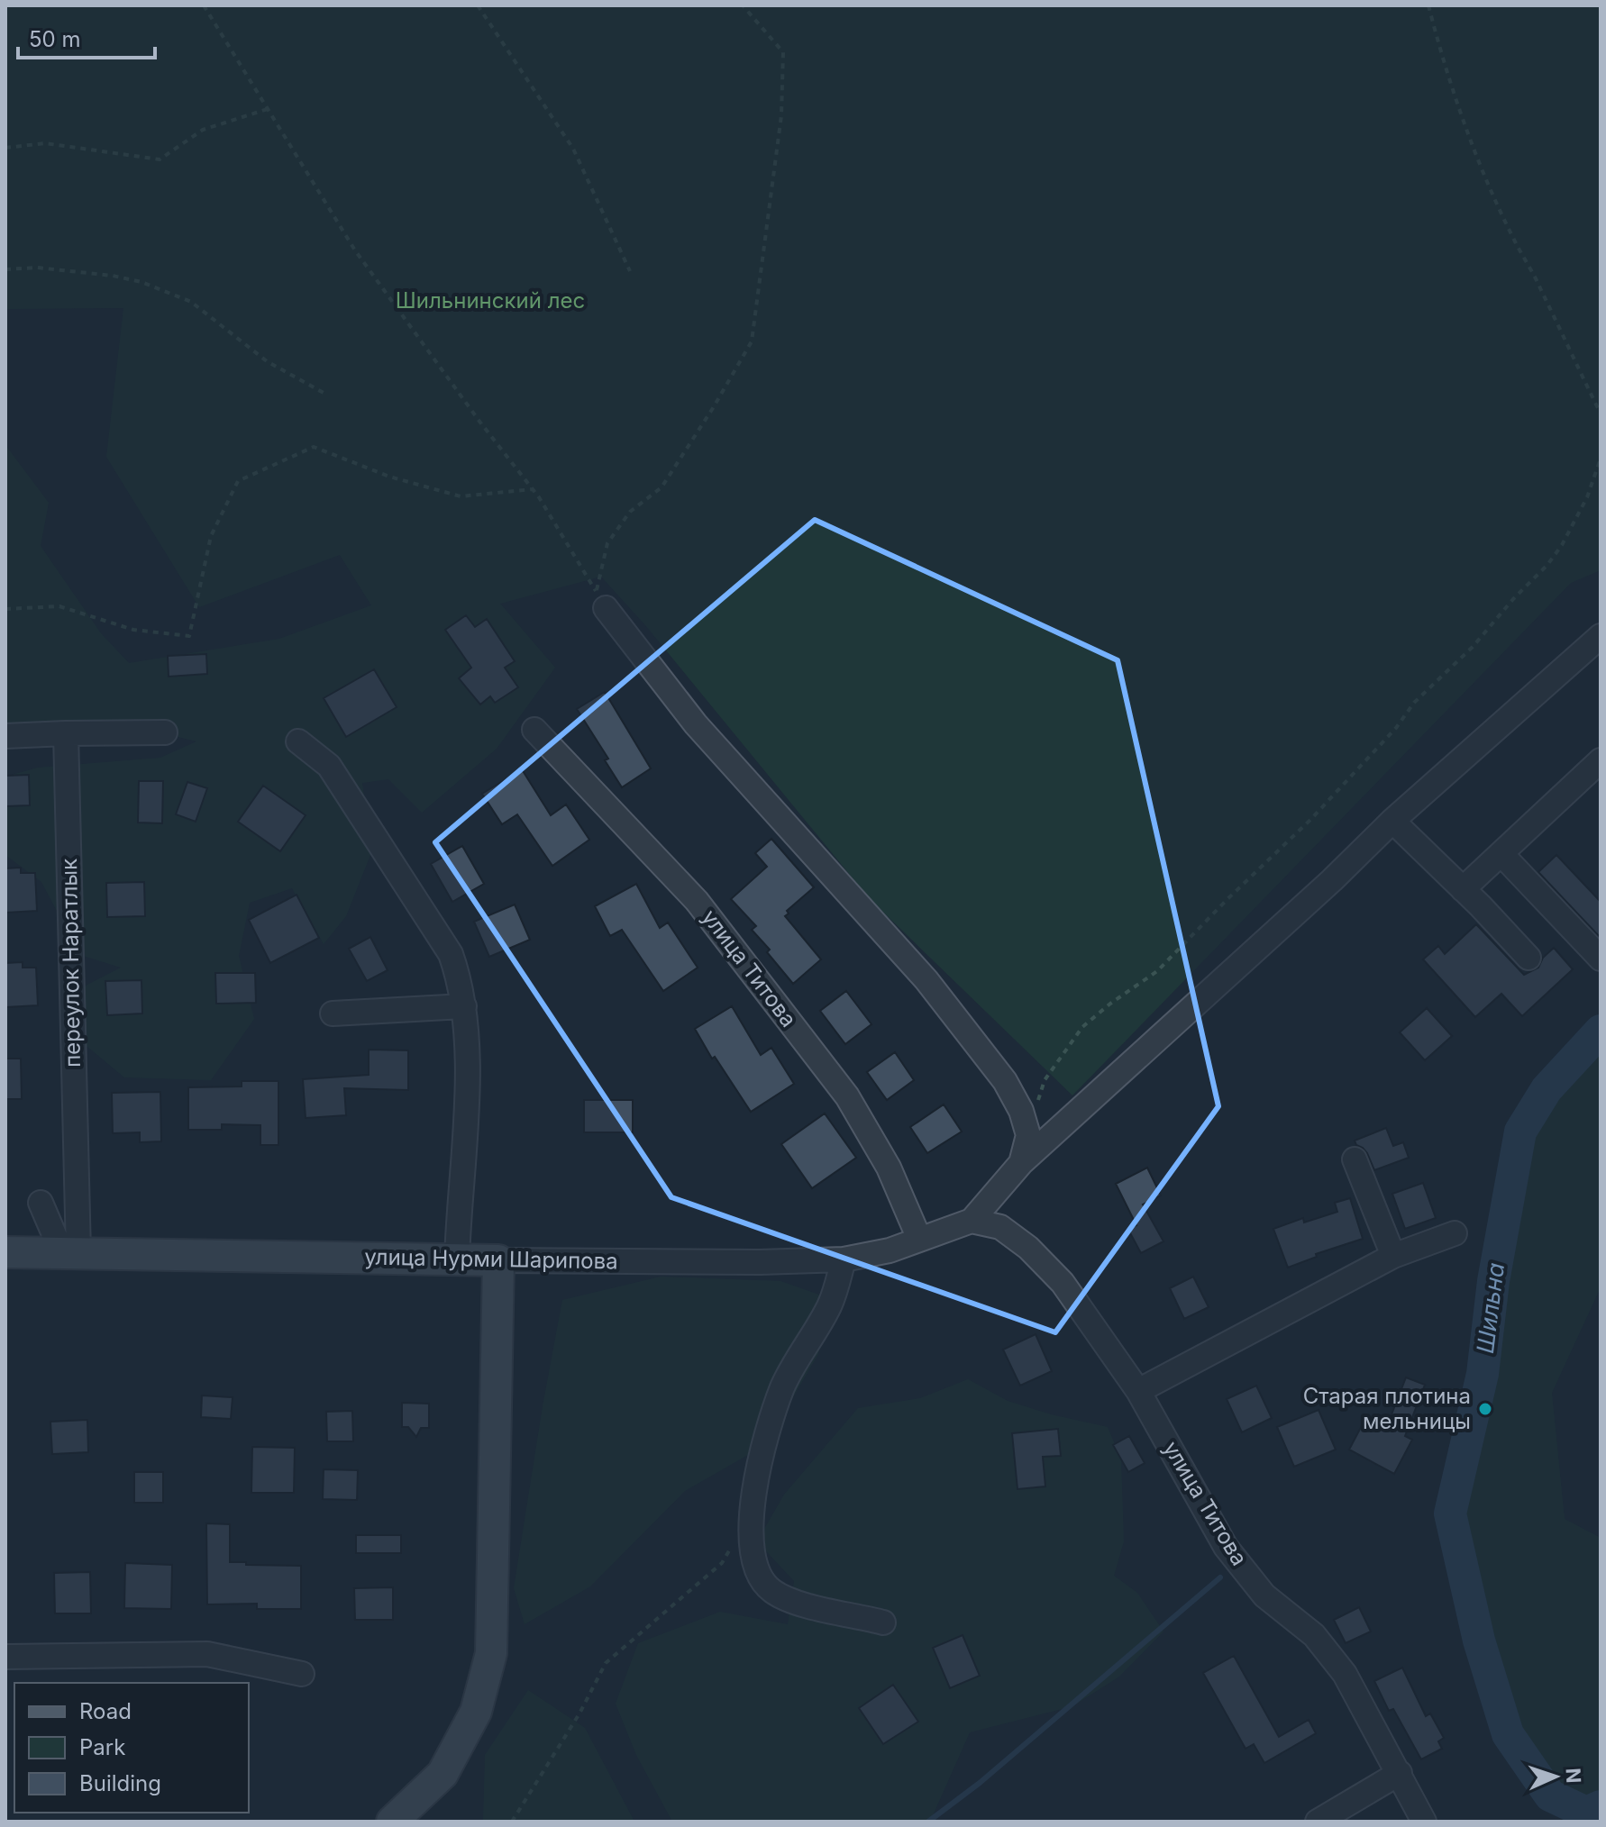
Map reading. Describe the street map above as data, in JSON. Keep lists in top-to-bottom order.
{
  "streets": {
    "main road": ["улица Нурми Шарипова"],
    "street": ["переулок Наратлык", "улица Титова"]
  },
  "crossings": [
    ["переулок Наратлык", "улица Нурми Шарипова"],
    ["улица Титова", "улица Нурми Шарипова"]
  ],
  "water": ["Шильна"],
  "parks": ["Шильнинский лес"],
  "places": ["Старая плотина мельницы"],
  "legend": ["Road", "Park", "Building"],
  "scale_bar": "50 m",
  "north": "right"
}
